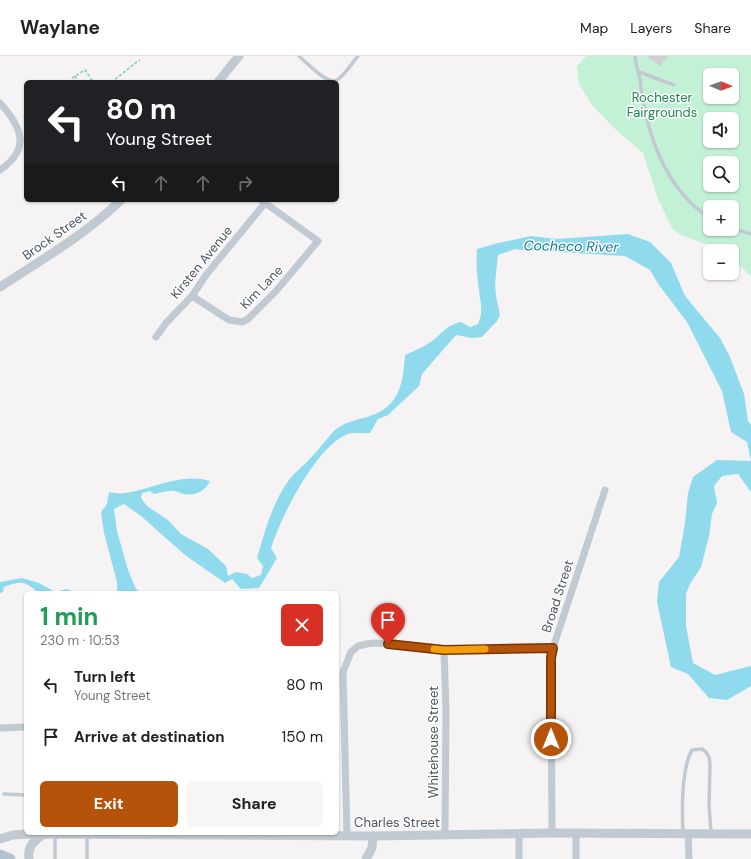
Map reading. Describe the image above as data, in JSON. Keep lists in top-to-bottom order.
{
  "streets": {
    "street": [
      "Brock Street",
      "Kirsten Avenue",
      "Kim Lane",
      "Broad Street",
      "Whitehouse Street",
      "Charles Street"
    ]
  },
  "crossings": [
    ["Kirsten Avenue", "Kim Lane"],
    ["Broad Street", "Charles Street"],
    ["Whitehouse Street", "Charles Street"]
  ],
  "water": ["Cocheco River"],
  "parks": ["Rochester Fairgrounds"],
  "north": "right",
  "page": {
    "header": "Waylane",
    "nav": ["Map", "Layers", "Share"],
    "map_buttons": ["+", "−"],
    "turn": ["80 m", "Young Street"],
    "heading": ["1 min", "230 m · 10:53"],
    "list": [
      {
        "name": "Turn left",
        "note": "Young Street",
        "value": "80 m"
      },
      {
        "name": "Arrive at destination",
        "value": "150 m"
      }
    ],
    "buttons": ["Exit", "Share"]
  }
}
